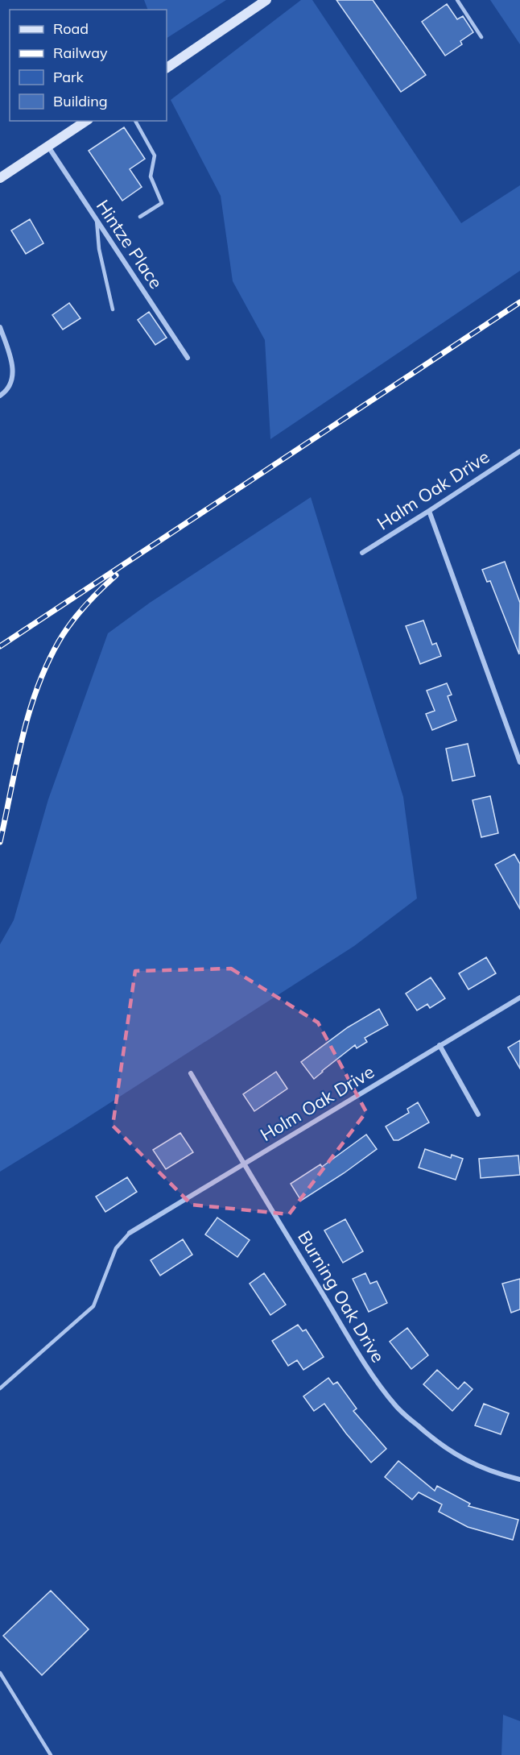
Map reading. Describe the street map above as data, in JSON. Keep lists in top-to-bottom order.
{
  "streets": {
    "street": [
      "Hintze Place",
      "Halm Oak Drive",
      "Holm Oak Drive",
      "Burning Oak Drive"
    ]
  },
  "crossings": [
    ["Holm Oak Drive", "Burning Oak Drive"]
  ],
  "legend": [
    "Road",
    "Railway",
    "Park",
    "Building"
  ]
}
